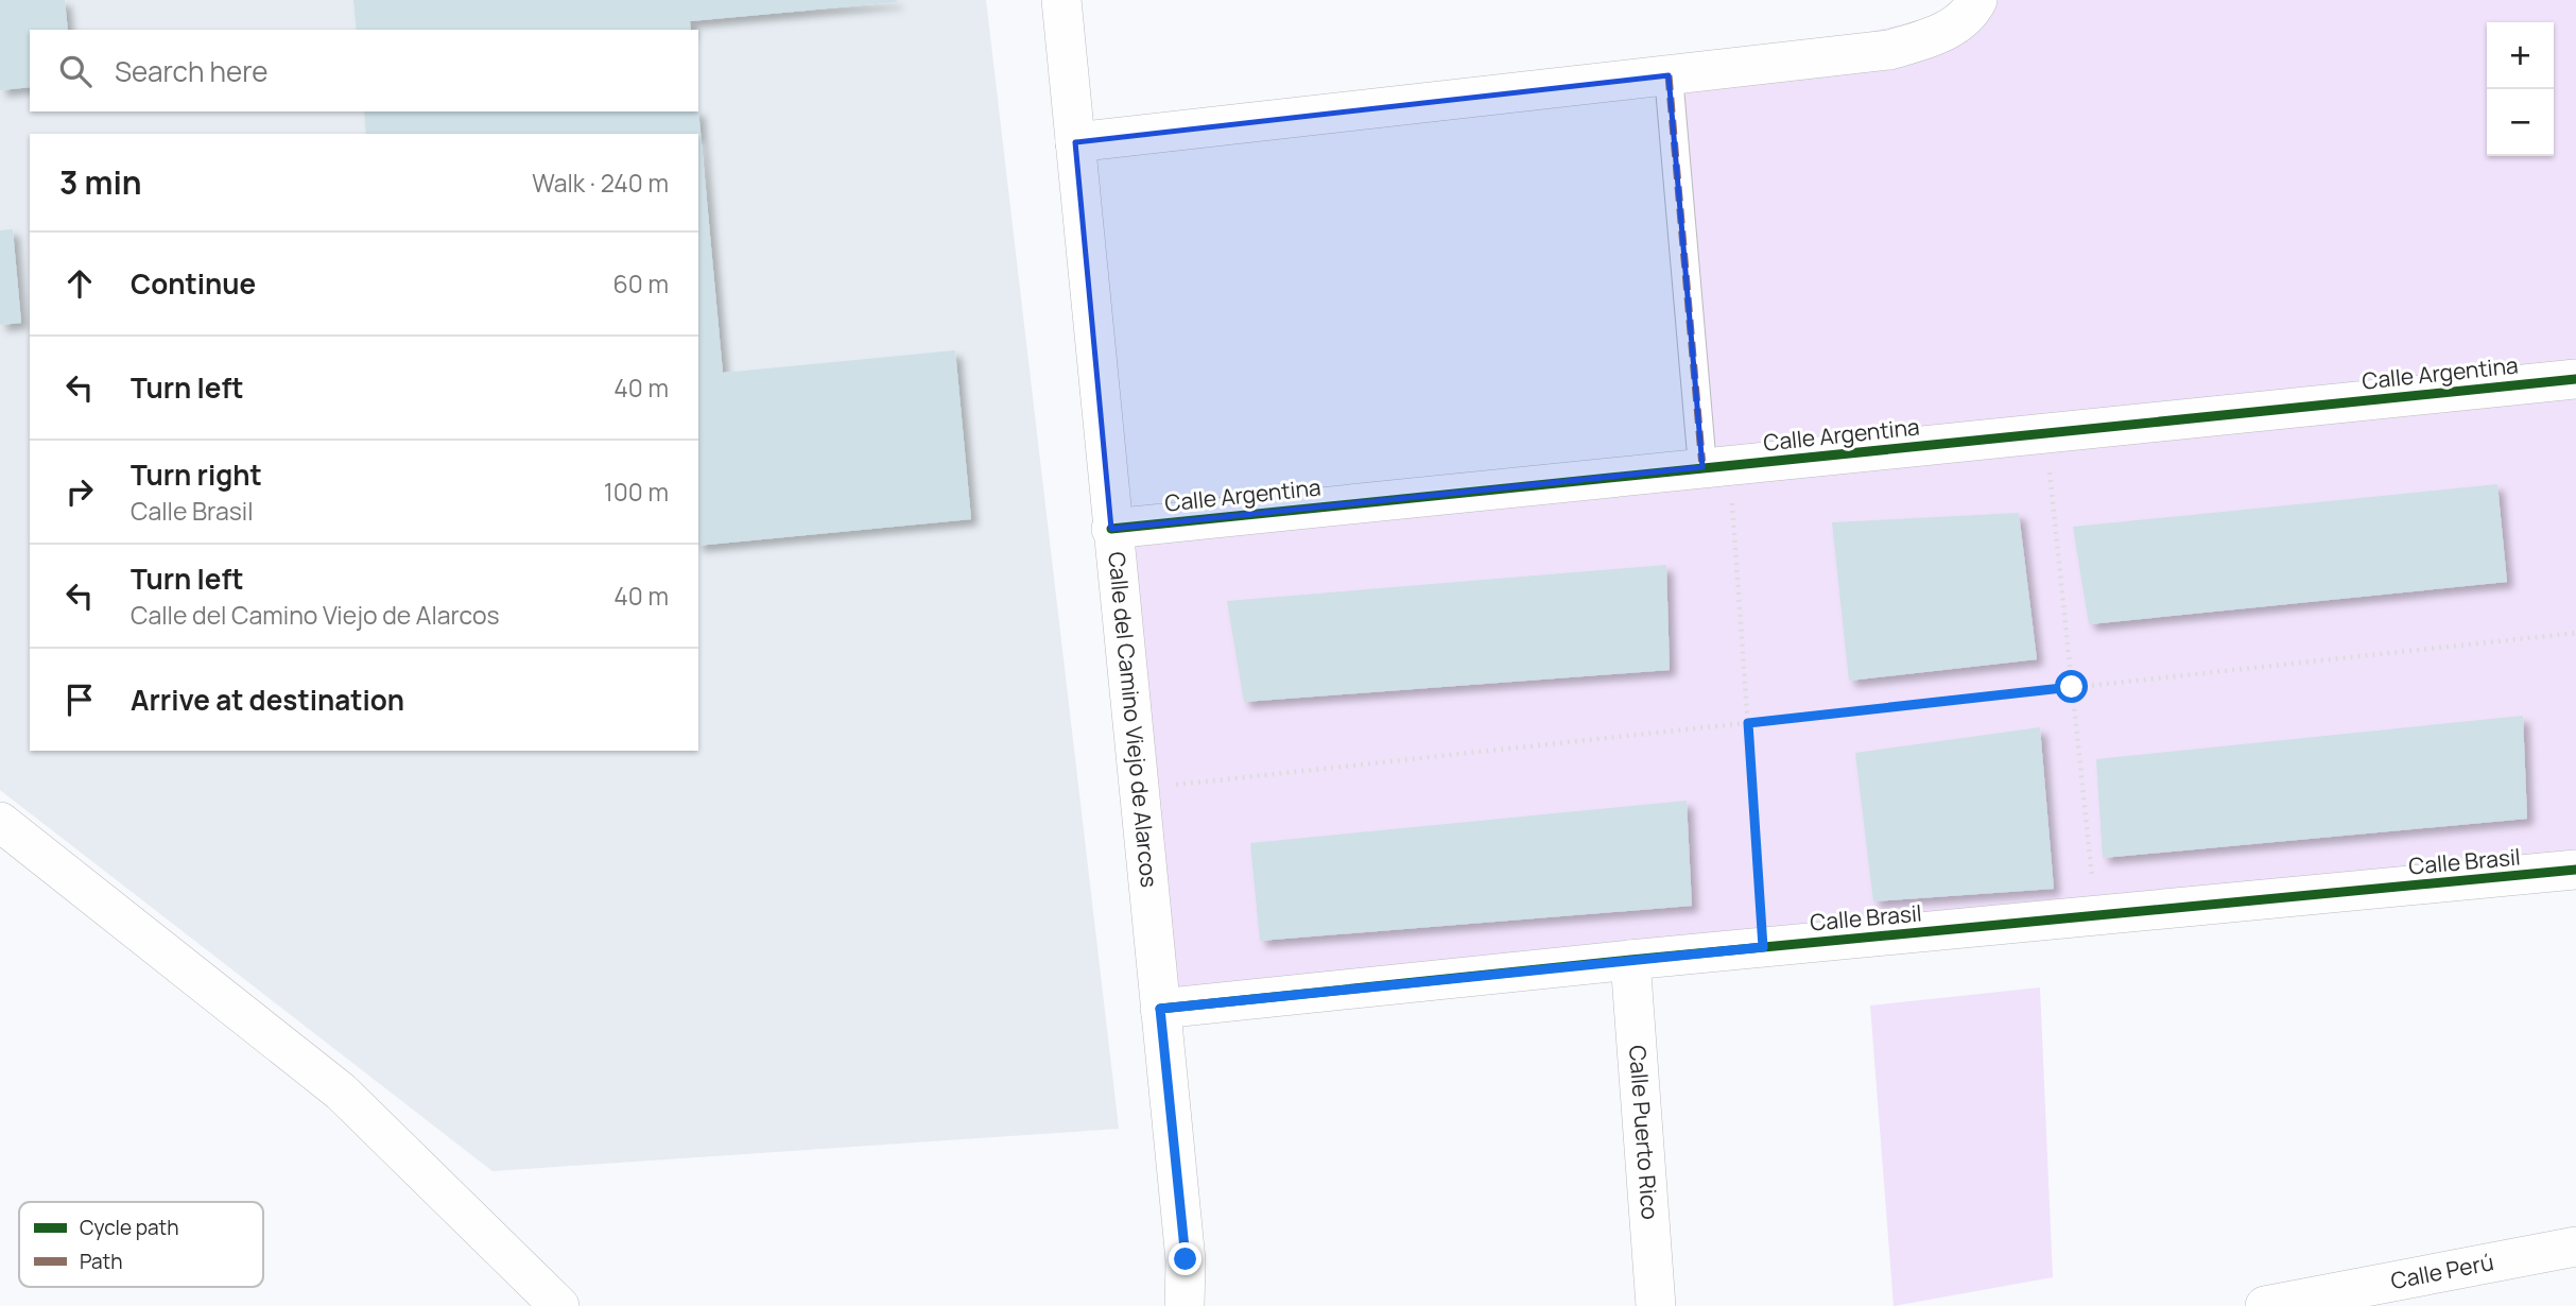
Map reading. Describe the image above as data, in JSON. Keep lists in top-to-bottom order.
{
  "streets": {
    "street": [
      "Calle Argentina",
      "Calle del Camino Viejo de Alarcos",
      "Calle Brasil",
      "Calle Puerto Rico",
      "Calle Perú"
    ]
  },
  "crossings": [
    ["Calle Argentina", "Calle del Camino Viejo de Alarcos"],
    ["Calle del Camino Viejo de Alarcos", "Calle Brasil"],
    ["Calle Brasil", "Calle Puerto Rico"]
  ],
  "legend": ["Cycle path", "Path"],
  "page": {
    "map_buttons": ["+", "−"],
    "search": "Search here",
    "heading": ["3 min", "Walk · 240 m"],
    "list": [
      ["Continue", "60 m"],
      ["Turn left", "40 m"],
      ["Turn right", "Calle Brasil", "100 m"],
      ["Turn left", "Calle del Camino Viejo de Alarcos", "40 m"],
      "Arrive at destination"
    ]
  }
}
